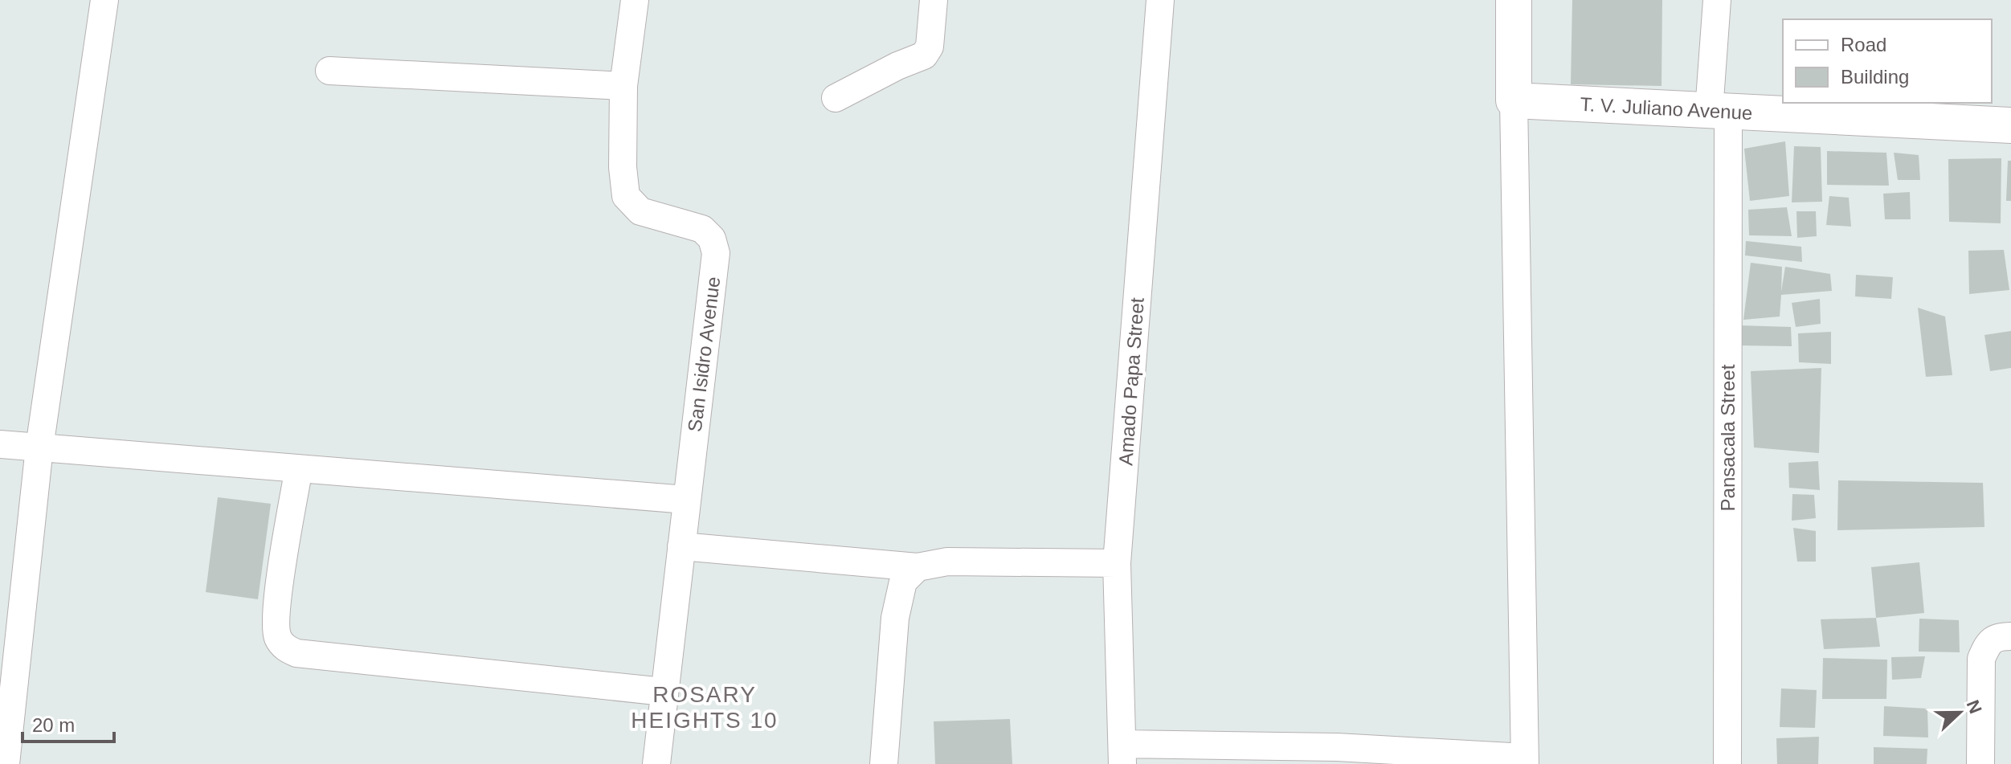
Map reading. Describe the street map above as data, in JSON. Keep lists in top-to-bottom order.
{
  "streets": {
    "main road": ["T. V. Juliano Avenue"],
    "street": ["San Isidro Avenue", "Amado Papa Street", "Pansacala Street"]
  },
  "crossings": [
    ["T. V. Juliano Avenue", "Pansacala Street"]
  ],
  "districts": ["ROSARY HEIGHTS 10"],
  "legend": ["Road", "Building"],
  "scale_bar": "20 m",
  "north": "right"
}
